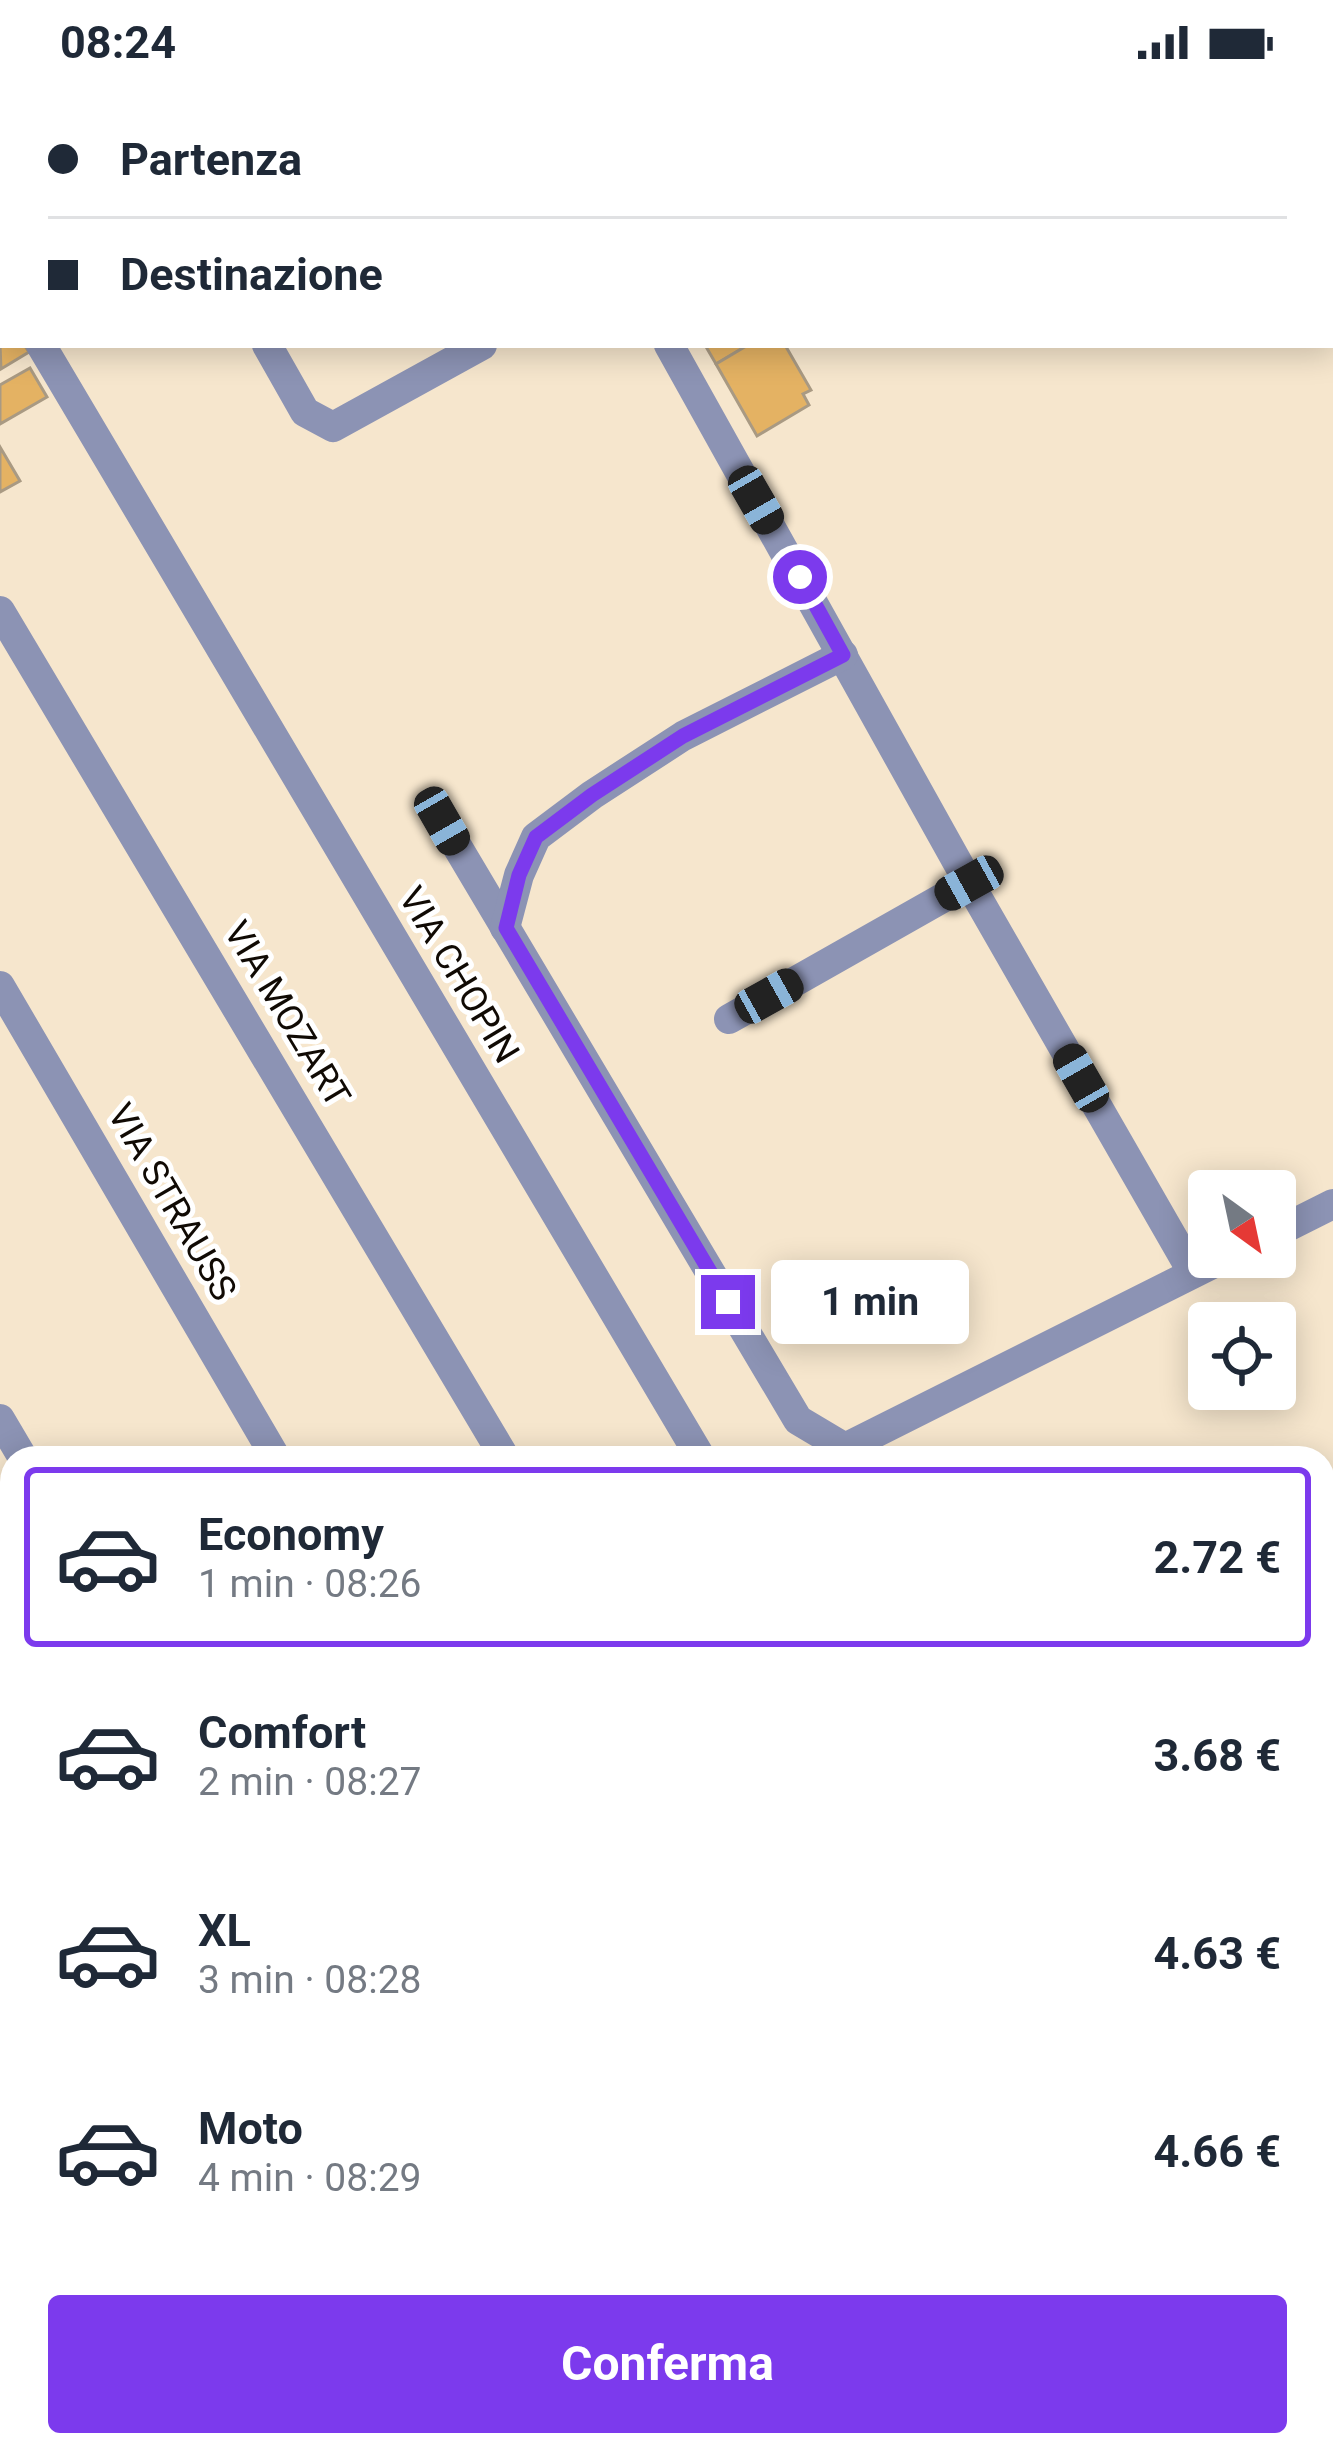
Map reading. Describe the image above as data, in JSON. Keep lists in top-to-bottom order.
{
  "streets": {
    "street": ["VIA CHOPIN", "VIA MOZART", "VIA STRAUSS"]
  },
  "north": "bottom right",
  "page": {
    "status": "08:24",
    "banner": ["Partenza", "Destinazione"],
    "bubble": "1 min",
    "list": [
      {
        "name": "Economy",
        "note": "1 min · 08:26",
        "value": "2.72 €"
      },
      {
        "name": "Comfort",
        "note": "2 min · 08:27",
        "value": "3.68 €"
      },
      {
        "name": "XL",
        "note": "3 min · 08:28",
        "value": "4.63 €"
      },
      {
        "name": "Moto",
        "note": "4 min · 08:29",
        "value": "4.66 €"
      }
    ],
    "buttons": "Conferma"
  }
}
